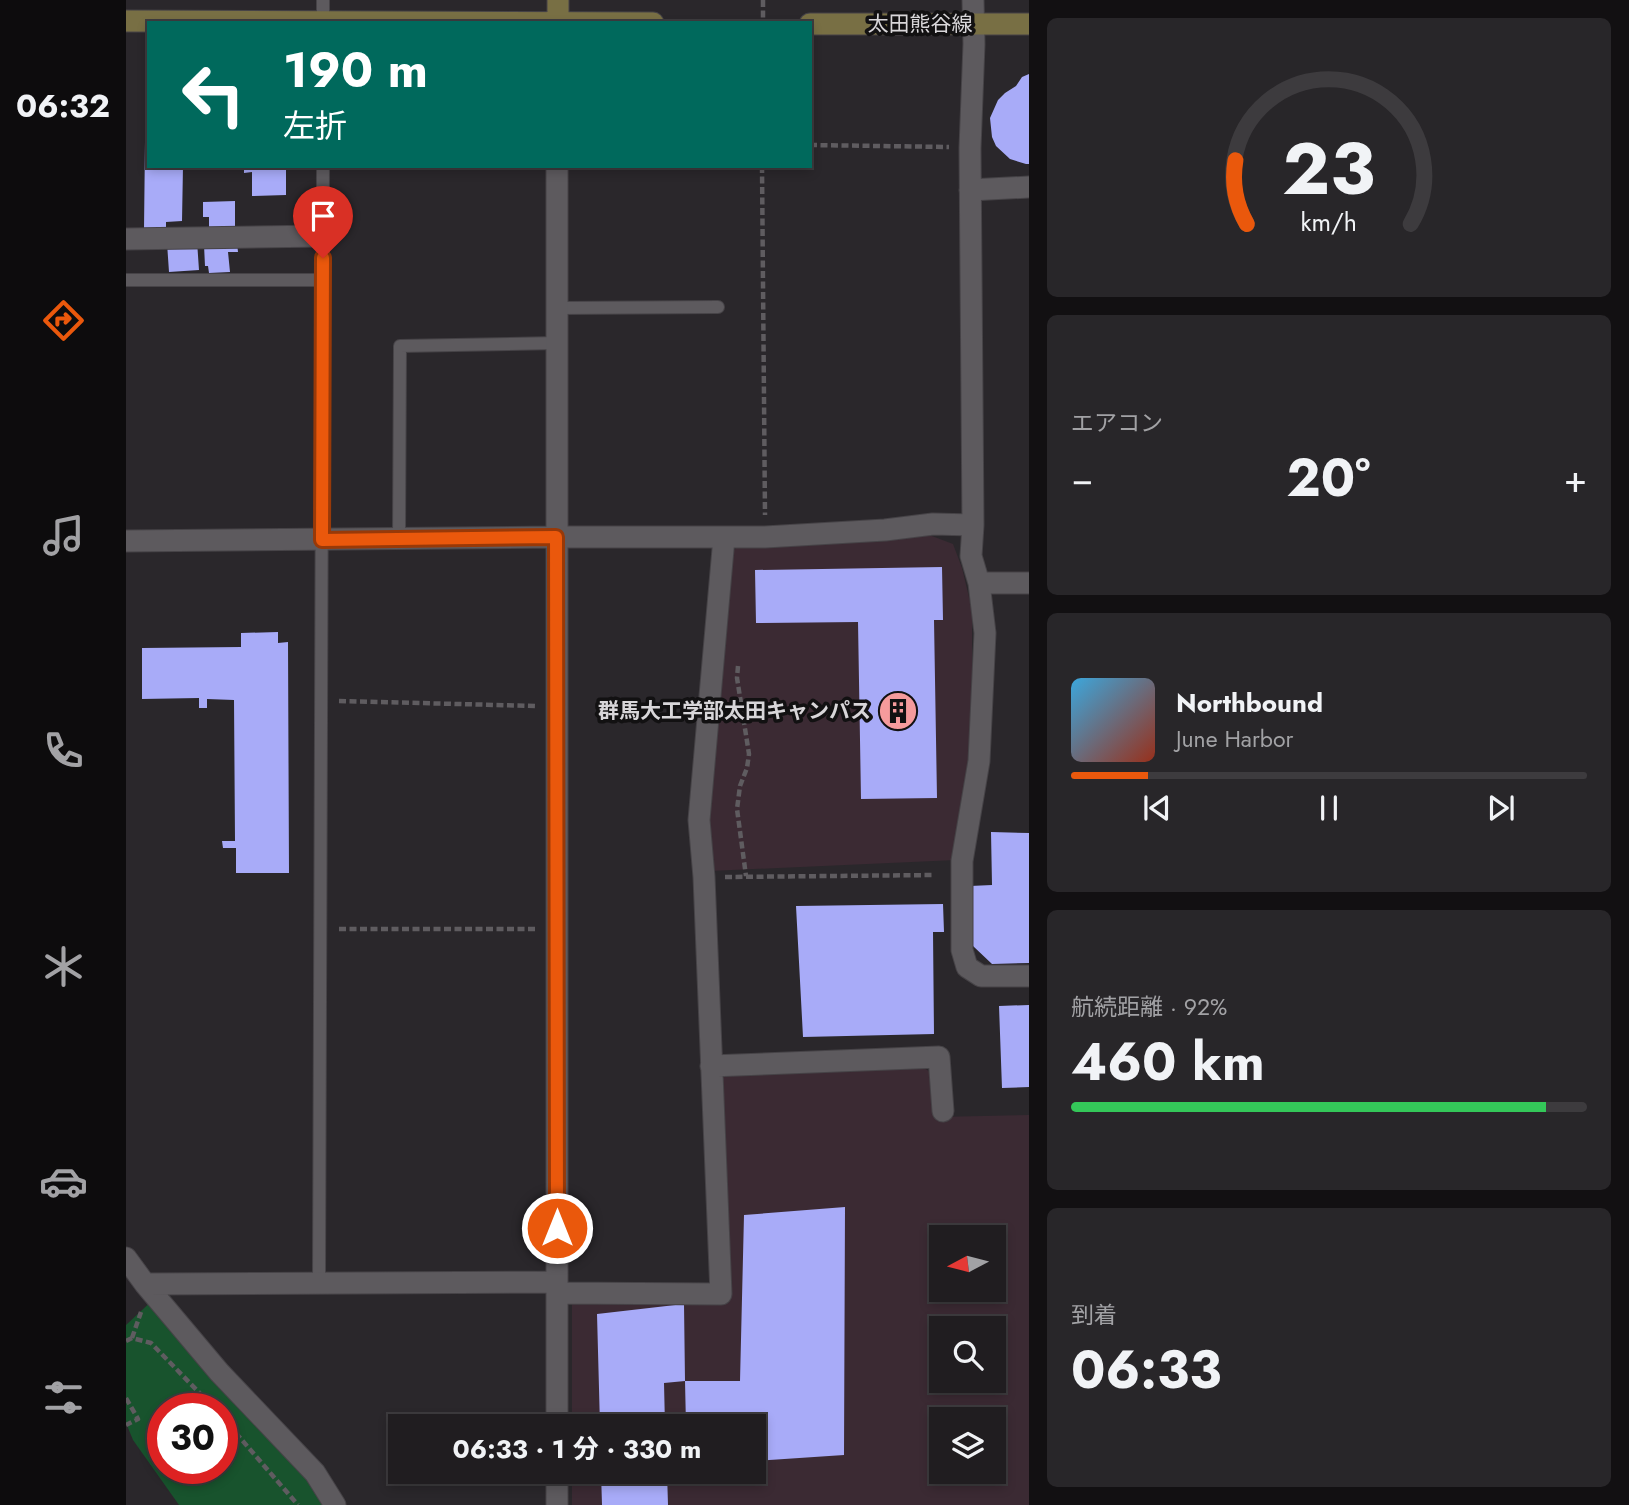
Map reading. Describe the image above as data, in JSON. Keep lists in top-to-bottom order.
{
  "streets": {
    "main road": ["太田熊谷線"]
  },
  "places": {
    "building": ["群馬大工学部太田キャンパス"]
  },
  "north": "left",
  "page": {
    "tabs": "06:32",
    "turn": ["190 m", "左折"],
    "tile": [
      "エアコン",
      ["航続距離 · 92%", "460 km"],
      ["到着", "06:33"]
    ],
    "heat": ["−", "20°", "+"],
    "song": ["Northbound", "June Harbor"],
    "limit": "30",
    "trip": "06:33 · 1 分 · 330 m",
    "gauge": ["23", "km/h"]
  }
}
